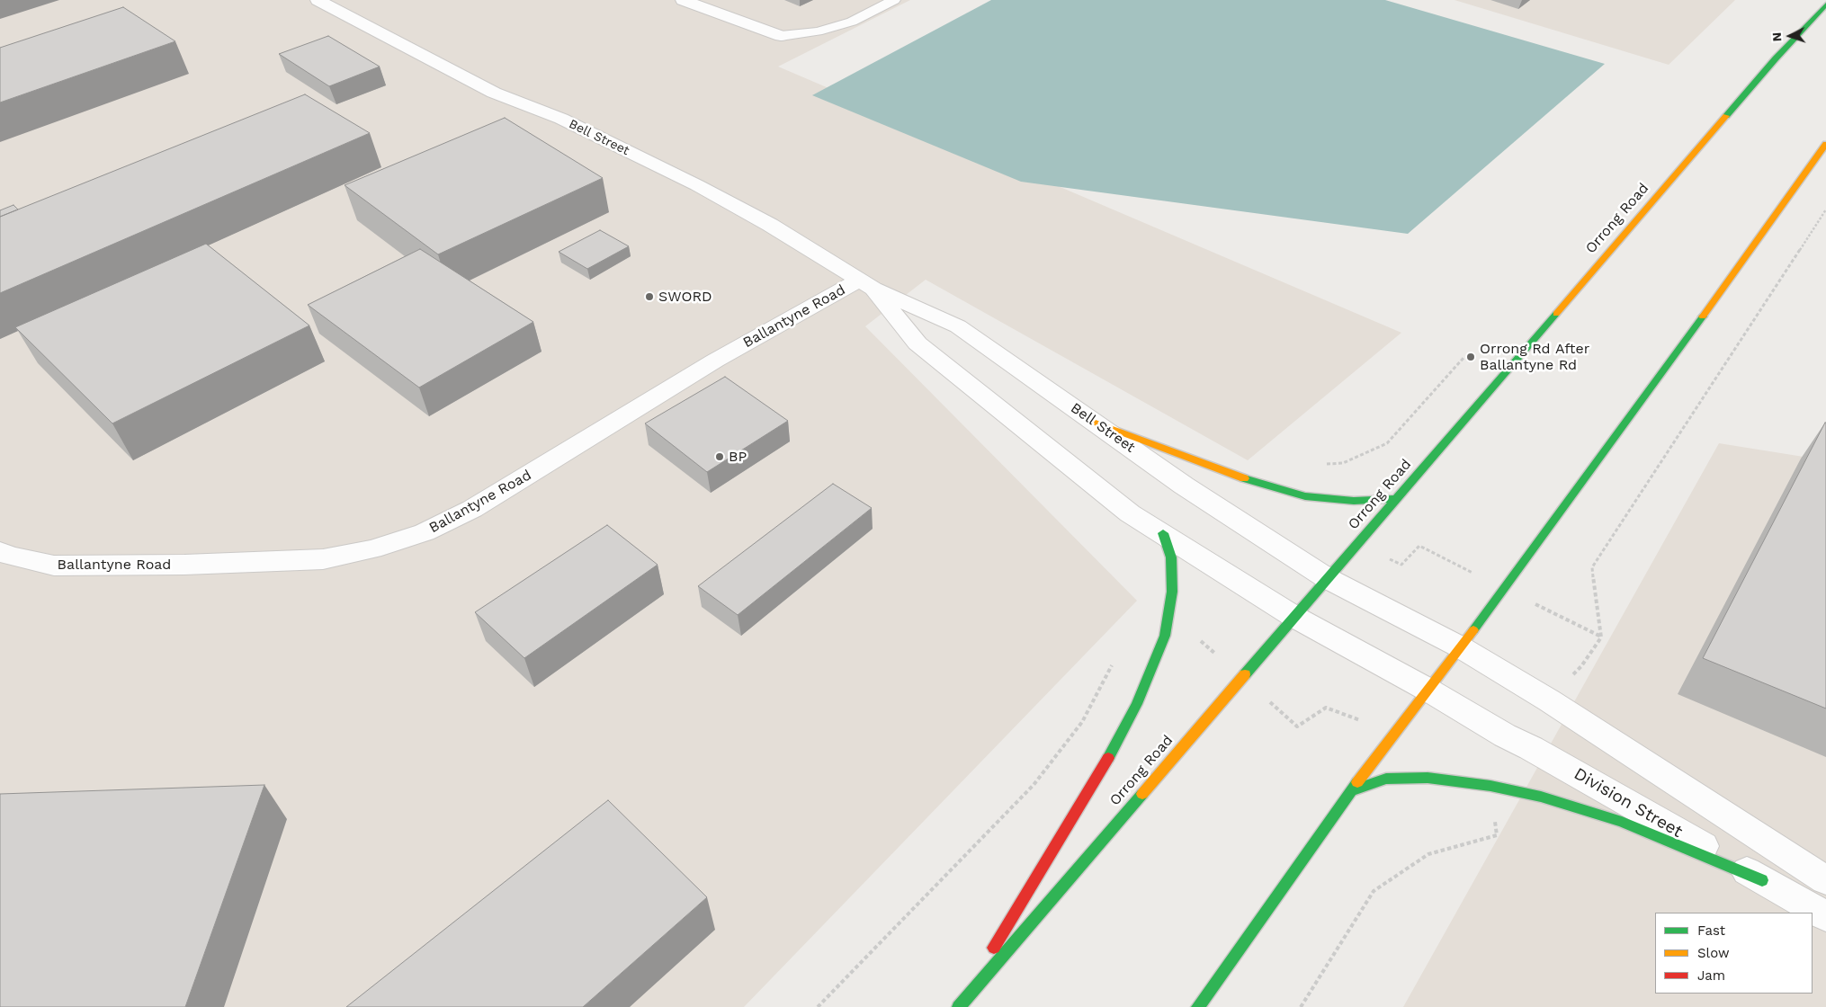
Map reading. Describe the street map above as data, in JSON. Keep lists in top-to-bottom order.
{
  "streets": {
    "highway": ["Orrong Road"],
    "street": ["Bell Street", "Ballantyne Road", "Division Street"]
  },
  "crossings": [
    ["Bell Street", "Orrong Road"],
    ["Bell Street", "Ballantyne Road"],
    ["Bell Street", "Division Street"],
    ["Orrong Road", "Division Street"]
  ],
  "places": ["SWORD", "Orrong Rd After Ballantyne Rd", "BP"],
  "legend": ["Fast", "Slow", "Jam"],
  "north": "left"
}
